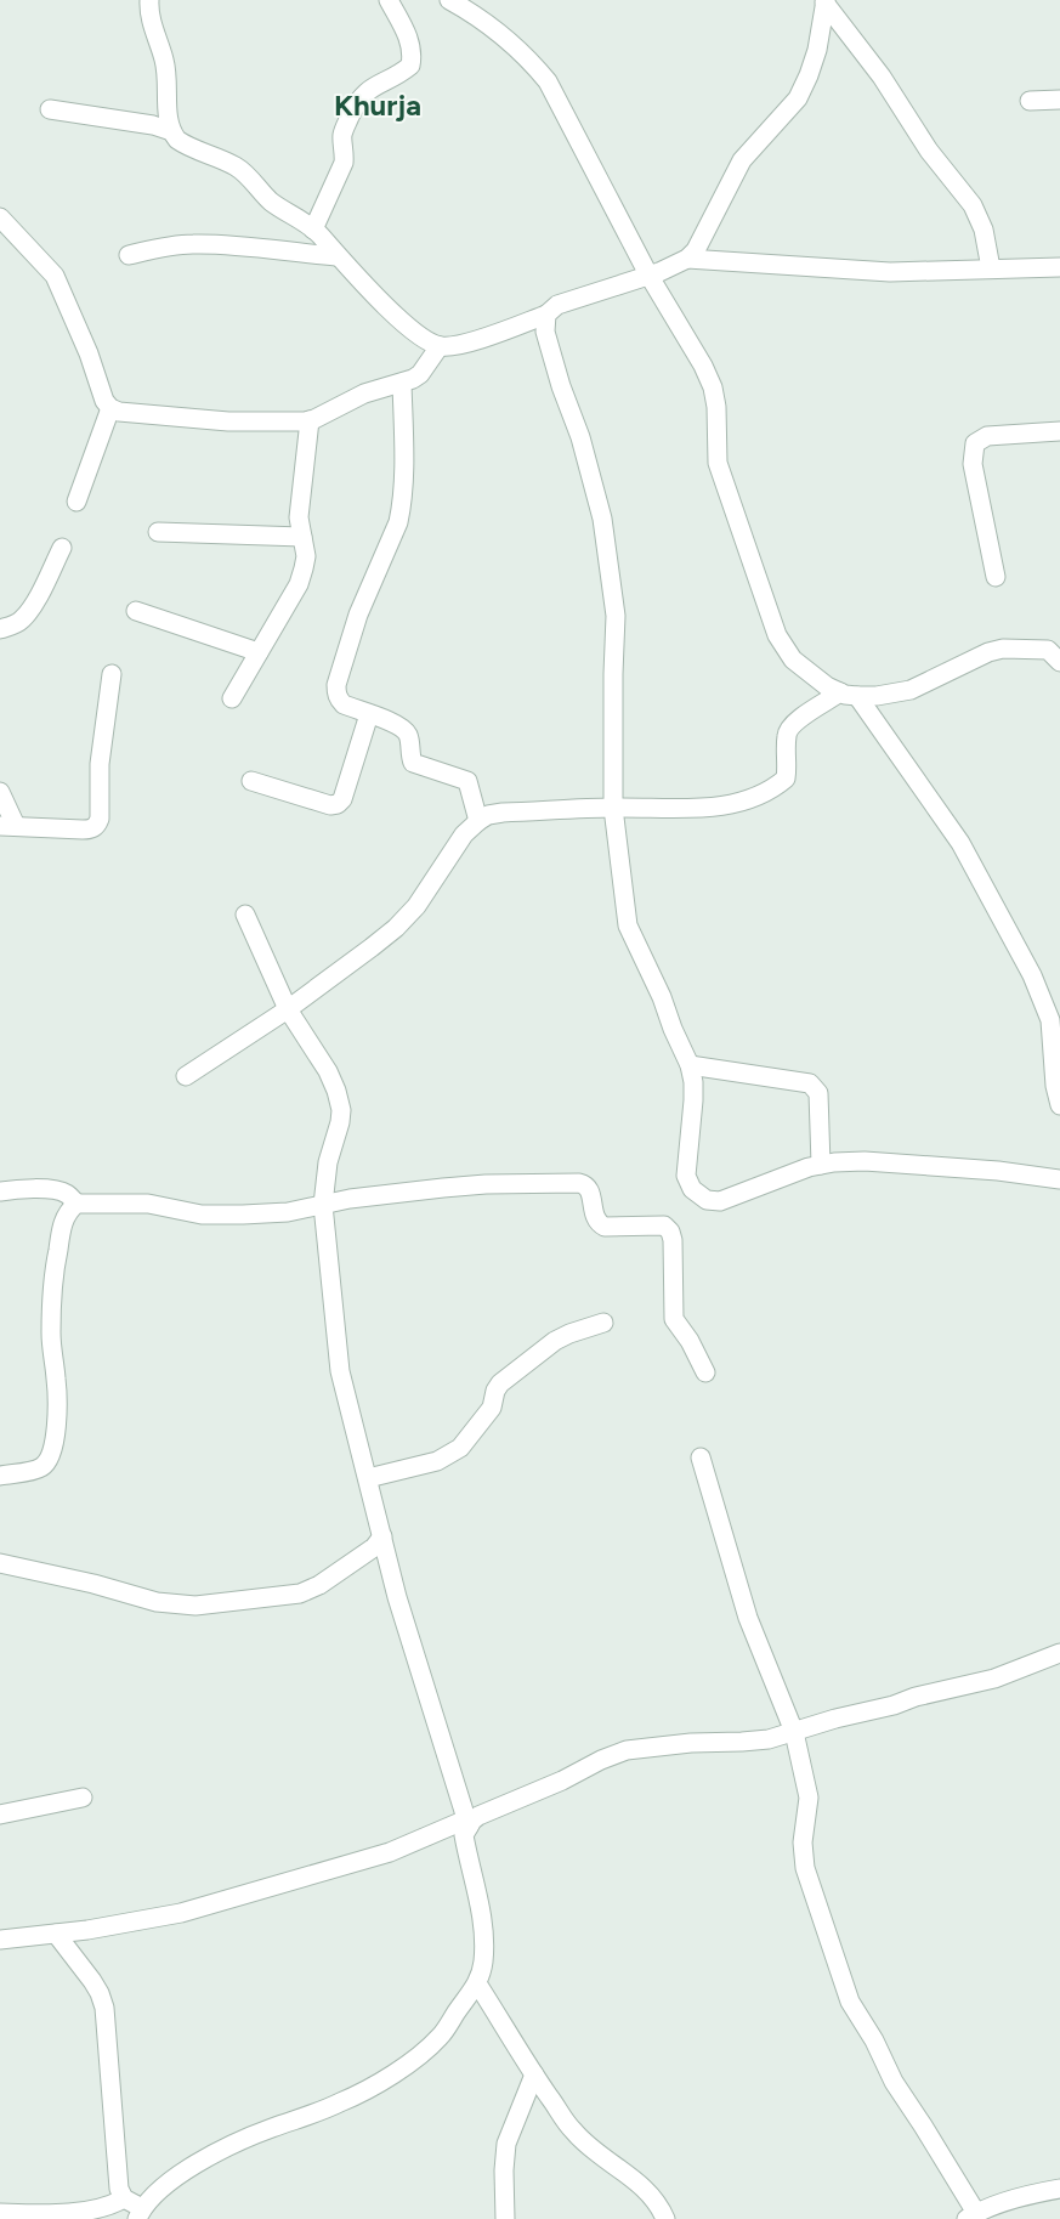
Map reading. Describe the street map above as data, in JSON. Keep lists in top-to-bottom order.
{
  "districts": ["Khurja"]
}
